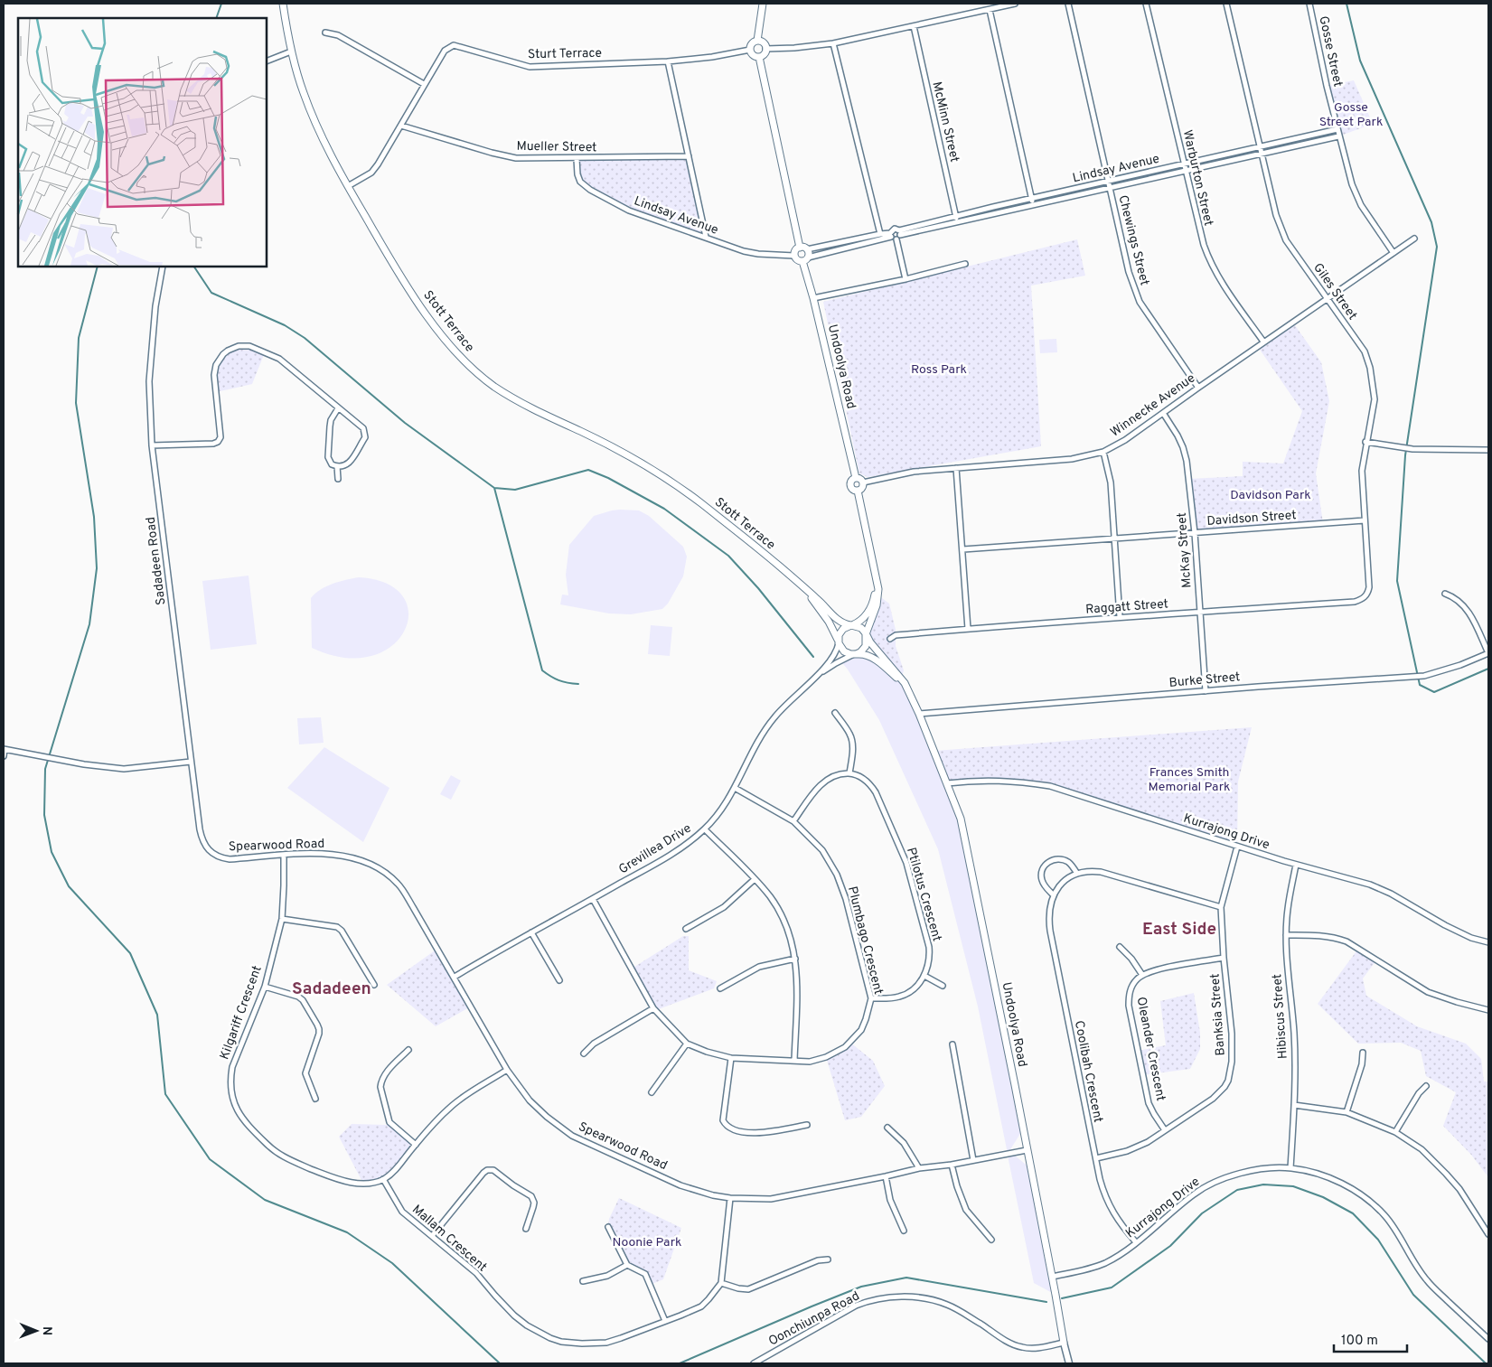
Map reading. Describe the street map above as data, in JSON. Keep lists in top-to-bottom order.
{
  "streets": {
    "main road": ["Stott Terrace", "Undoolya Road"],
    "street": [
      "Gosse Street",
      "Sturt Terrace",
      "McMinn Street",
      "Mueller Street",
      "Lindsay Avenue",
      "Warburton Street",
      "Chewings Street",
      "Giles Street",
      "Winnecke Avenue",
      "Davidson Street",
      "McKay Street",
      "Sadadeen Road",
      "Raggatt Street",
      "Burke Street",
      "Kurrajong Drive",
      "Spearwood Road",
      "Grevillea Drive",
      "Ptilotus Crescent",
      "Plumbago Crescent",
      "Kilgariff Crescent",
      "Banksia Street",
      "Hibiscus Street",
      "Oleander Crescent",
      "Coolibah Crescent",
      "Mallam Crescent",
      "Oonchiunpa Road"
    ]
  },
  "crossings": [
    ["Gosse Street", "Lindsay Avenue"],
    ["Gosse Street", "Winnecke Avenue"],
    ["Sturt Terrace", "Mueller Street"],
    ["Sturt Terrace", "Stott Terrace"],
    ["McMinn Street", "Lindsay Avenue"],
    ["Mueller Street", "Lindsay Avenue"],
    ["Lindsay Avenue", "Warburton Street"],
    ["Lindsay Avenue", "Chewings Street"],
    ["Lindsay Avenue", "Giles Street"],
    ["Lindsay Avenue", "Undoolya Road"],
    ["Warburton Street", "Winnecke Avenue"],
    ["Chewings Street", "Winnecke Avenue"],
    ["Giles Street", "Winnecke Avenue"],
    ["Giles Street", "Davidson Street"],
    ["Giles Street", "Raggatt Street"],
    ["Stott Terrace", "Undoolya Road"],
    ["Stott Terrace", "Grevillea Drive"],
    ["Undoolya Road", "Winnecke Avenue"],
    ["Undoolya Road", "Burke Street"],
    ["Undoolya Road", "Kurrajong Drive"],
    ["Undoolya Road", "Spearwood Road"],
    ["Undoolya Road", "Grevillea Drive"],
    ["Undoolya Road", "Oonchiunpa Road"],
    ["Winnecke Avenue", "McKay Street"],
    ["Davidson Street", "McKay Street"],
    ["McKay Street", "Raggatt Street"],
    ["McKay Street", "Burke Street"],
    ["Sadadeen Road", "Spearwood Road"],
    ["Kurrajong Drive", "Banksia Street"],
    ["Kurrajong Drive", "Hibiscus Street"],
    ["Kurrajong Drive", "Coolibah Crescent"],
    ["Spearwood Road", "Grevillea Drive"],
    ["Spearwood Road", "Kilgariff Crescent"],
    ["Grevillea Drive", "Plumbago Crescent"],
    ["Ptilotus Crescent", "Plumbago Crescent"],
    ["Kilgariff Crescent", "Mallam Crescent"],
    ["Banksia Street", "Oleander Crescent"],
    ["Banksia Street", "Coolibah Crescent"]
  ],
  "districts": ["East Side", "Sadadeen"],
  "parks": [
    "Gosse Street Park",
    "Ross Park",
    "Davidson Park",
    "Frances Smith Memorial Park",
    "Noonie Park"
  ],
  "scale_bar": "100 m",
  "north": "right"
}
